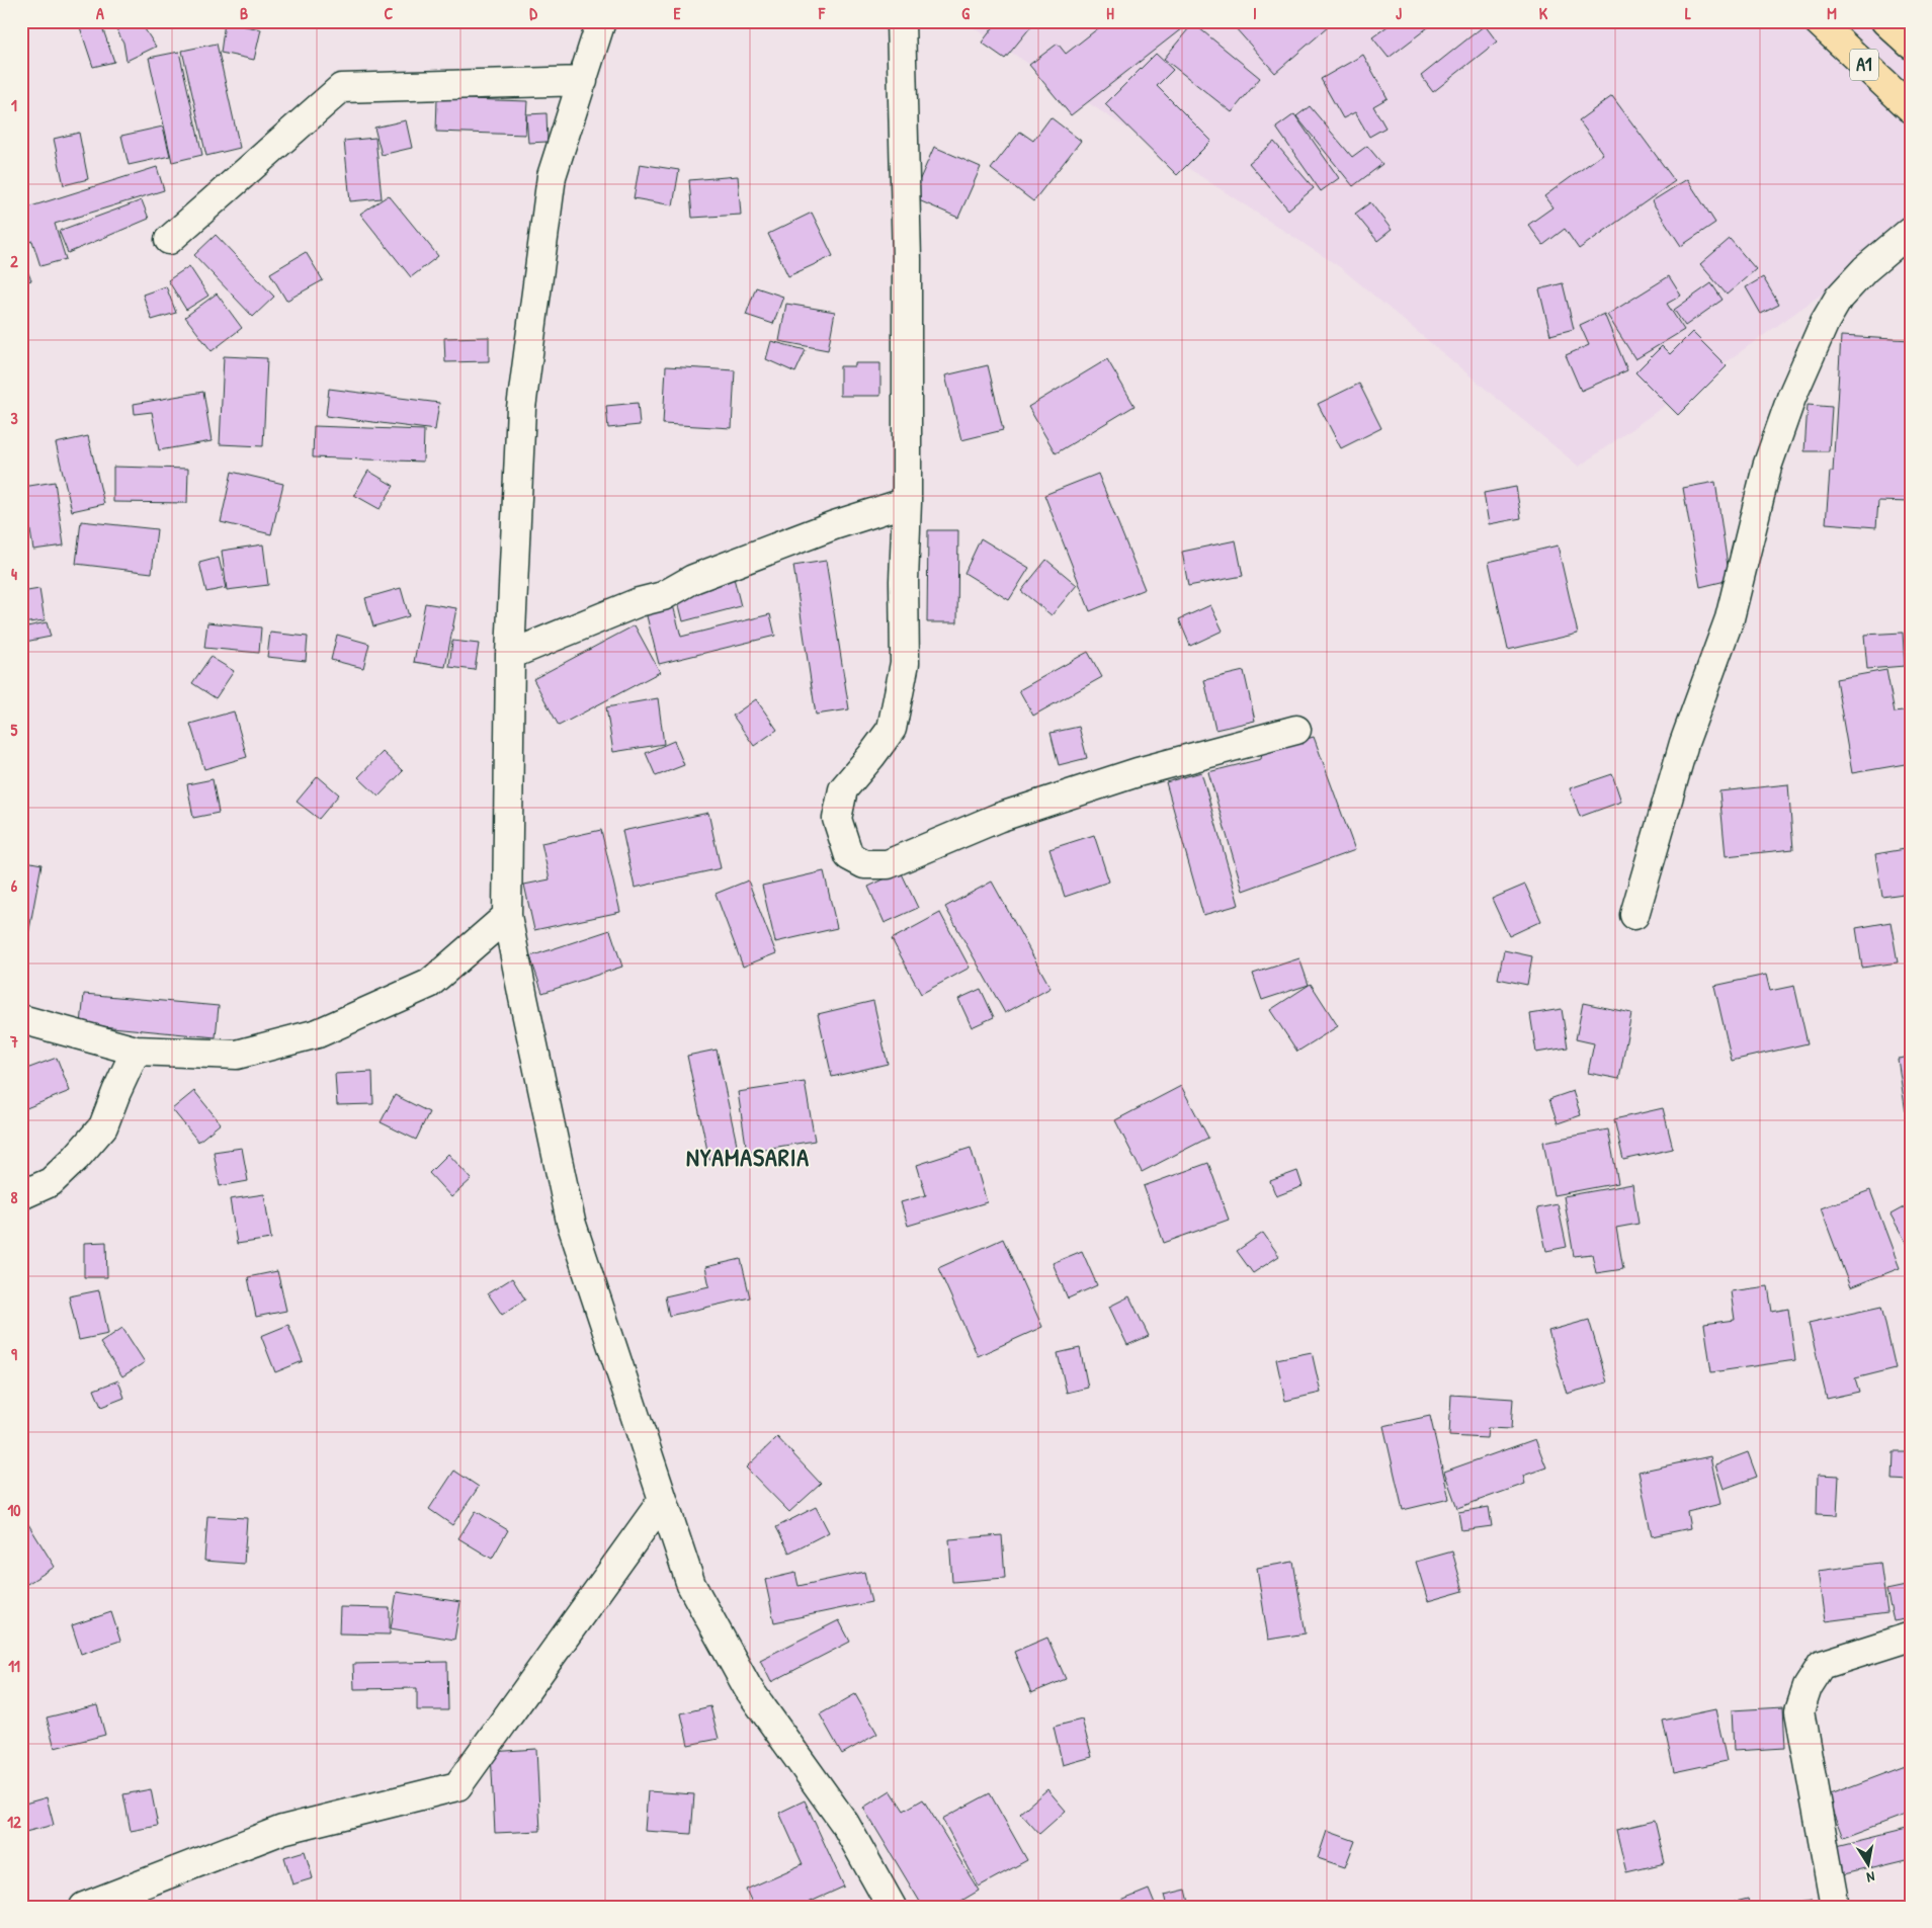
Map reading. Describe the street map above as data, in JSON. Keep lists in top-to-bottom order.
{
  "streets": {
    "highway": ["A1"]
  },
  "districts": ["NYAMASARIA"],
  "north": "bottom",
  "grid": {
    "columns": [
      "A",
      "B",
      "C",
      "D",
      "E",
      "F",
      "G",
      "H",
      "I",
      "J",
      "K",
      "L",
      "M"
    ],
    "rows": [
      "1",
      "2",
      "3",
      "4",
      "5",
      "6",
      "7",
      "8",
      "9",
      "10",
      "11",
      "12"
    ]
  }
}
